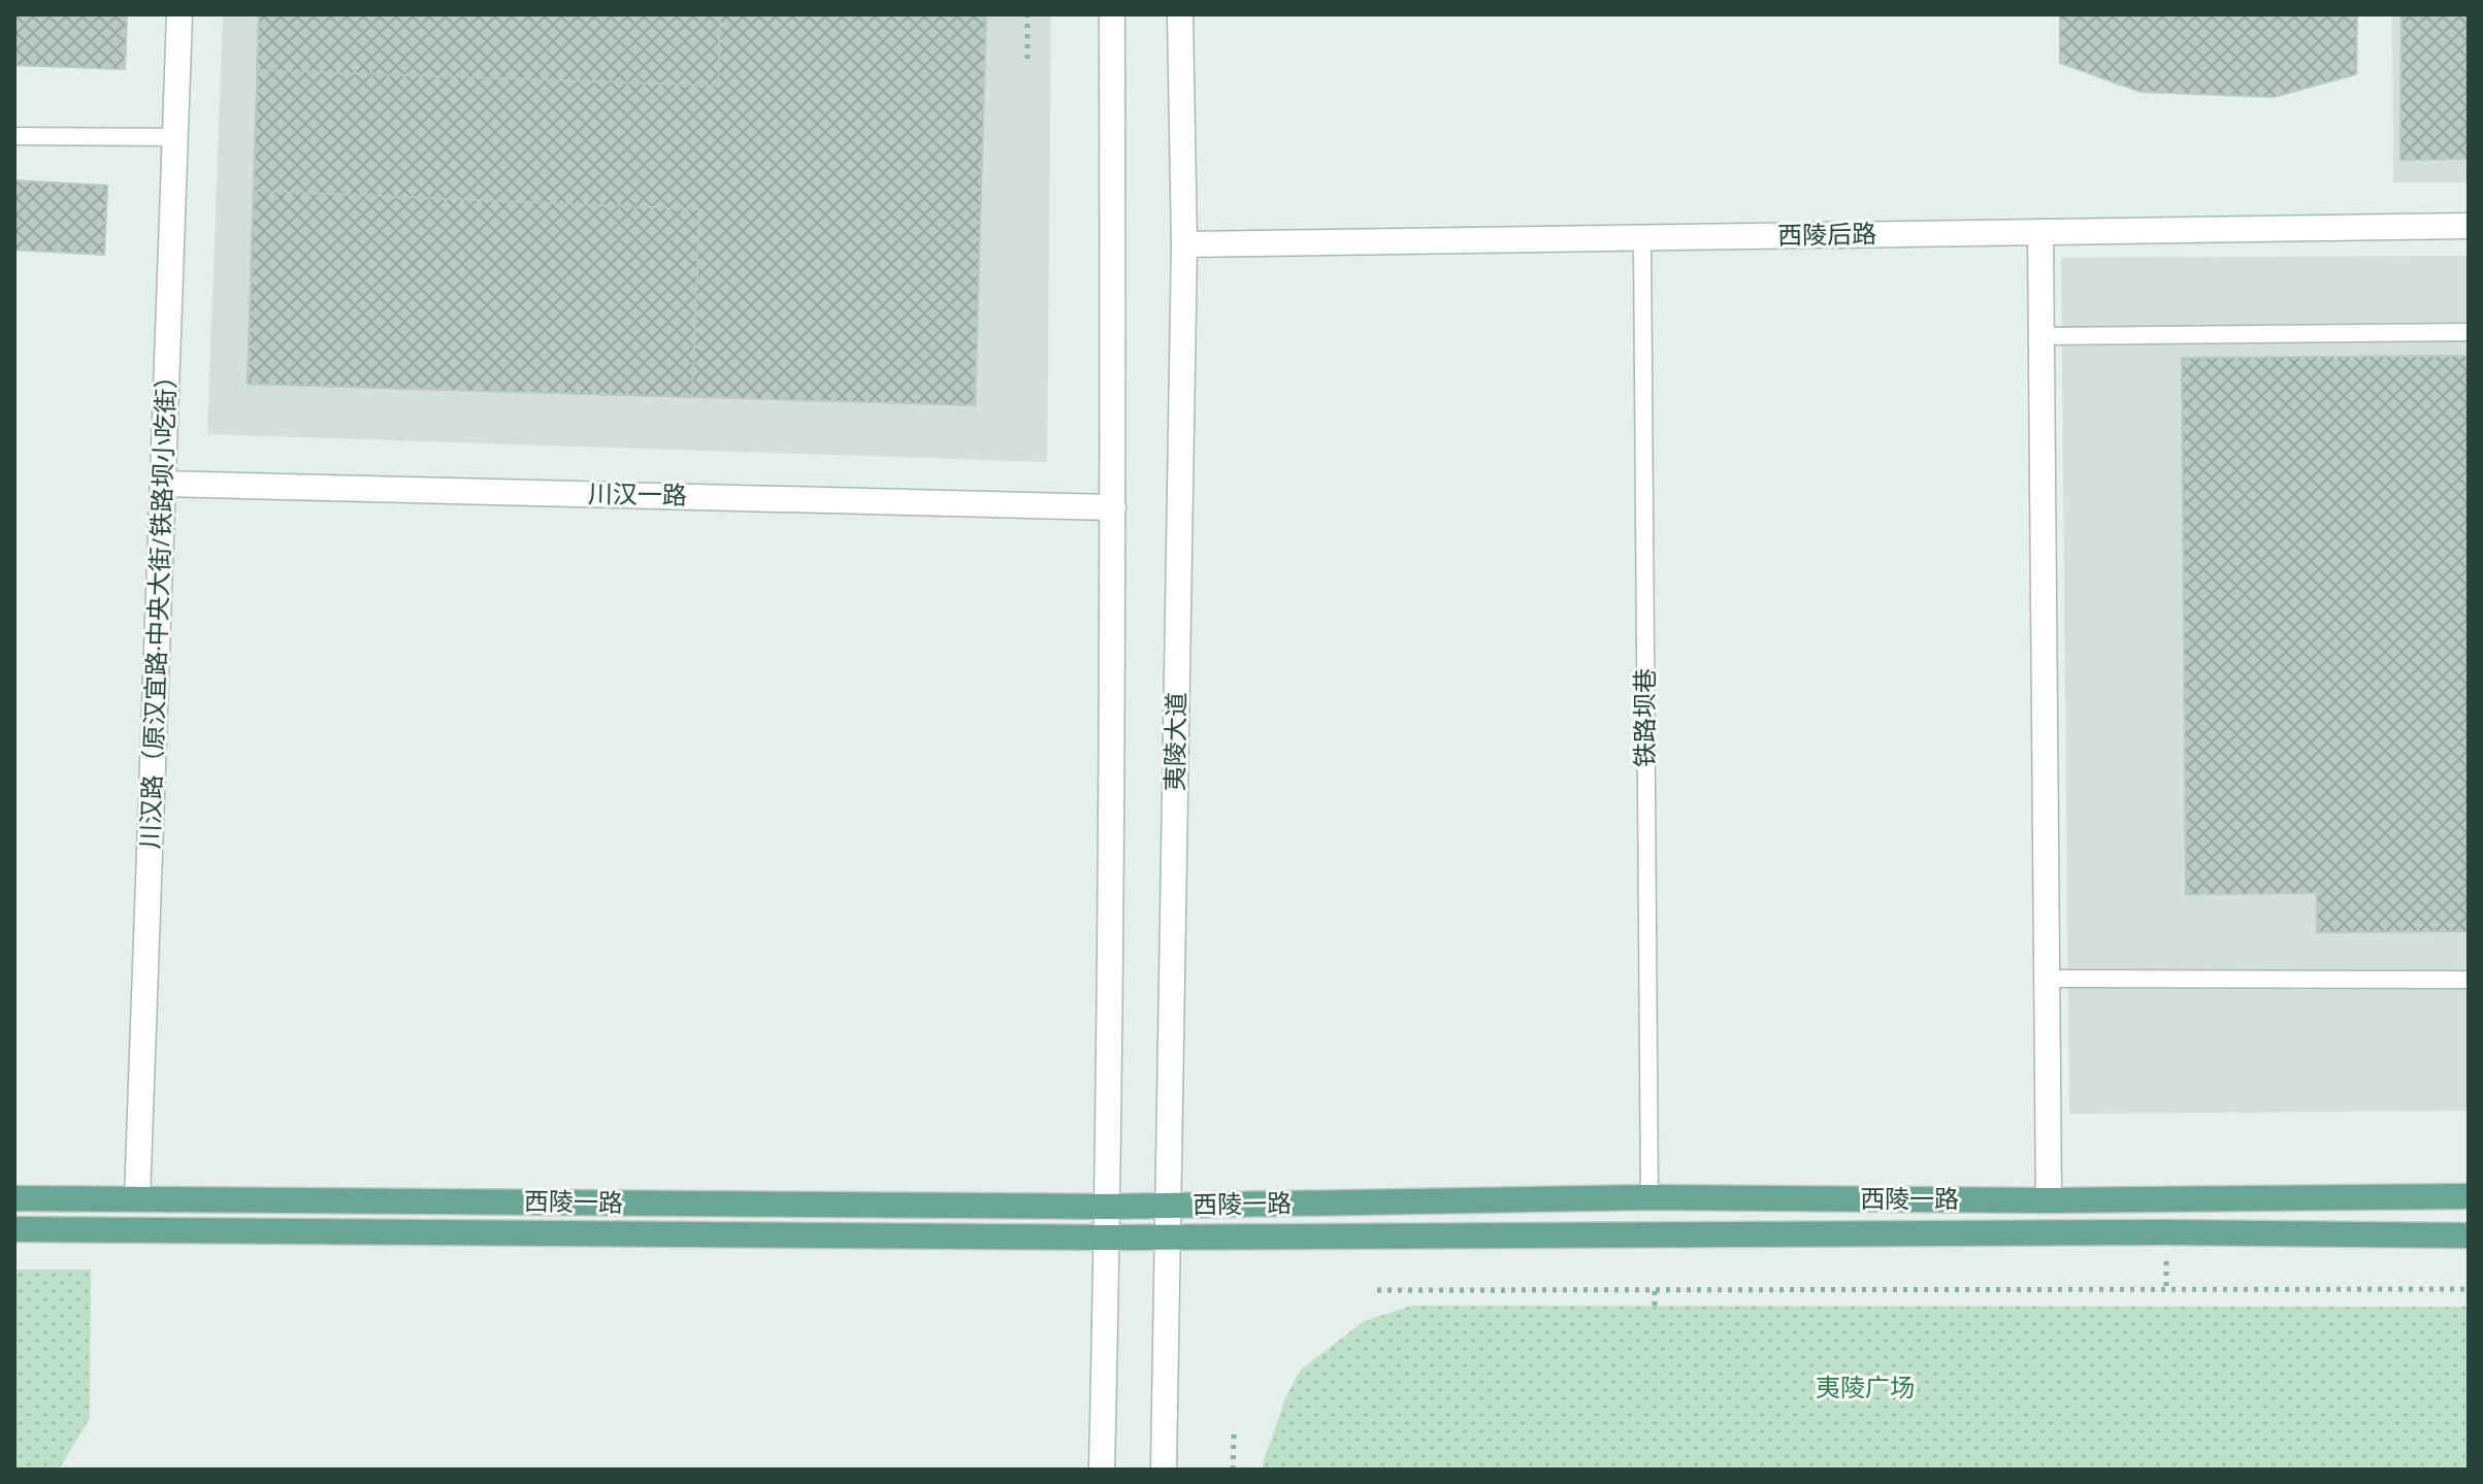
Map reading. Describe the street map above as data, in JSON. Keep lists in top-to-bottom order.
{
  "streets": {
    "main road": ["西陵一路"],
    "street": [
      "西陵后路",
      "川汉一路",
      "川汉路（原汉宜路·中央大街/铁路坝小吃街）",
      "夷陵大道"
    ],
    "lane": ["铁路坝巷"]
  },
  "crossings": [
    ["西陵后路", "铁路坝巷"],
    ["西陵后路", "夷陵大道"],
    ["川汉一路", "川汉路（原汉宜路·中央大街/铁路坝小吃街）"],
    ["川汉路（原汉宜路·中央大街/铁路坝小吃街）", "西陵一路"],
    ["铁路坝巷", "西陵一路"],
    ["夷陵大道", "西陵一路"]
  ],
  "parks": ["夷陵广场"]
}
